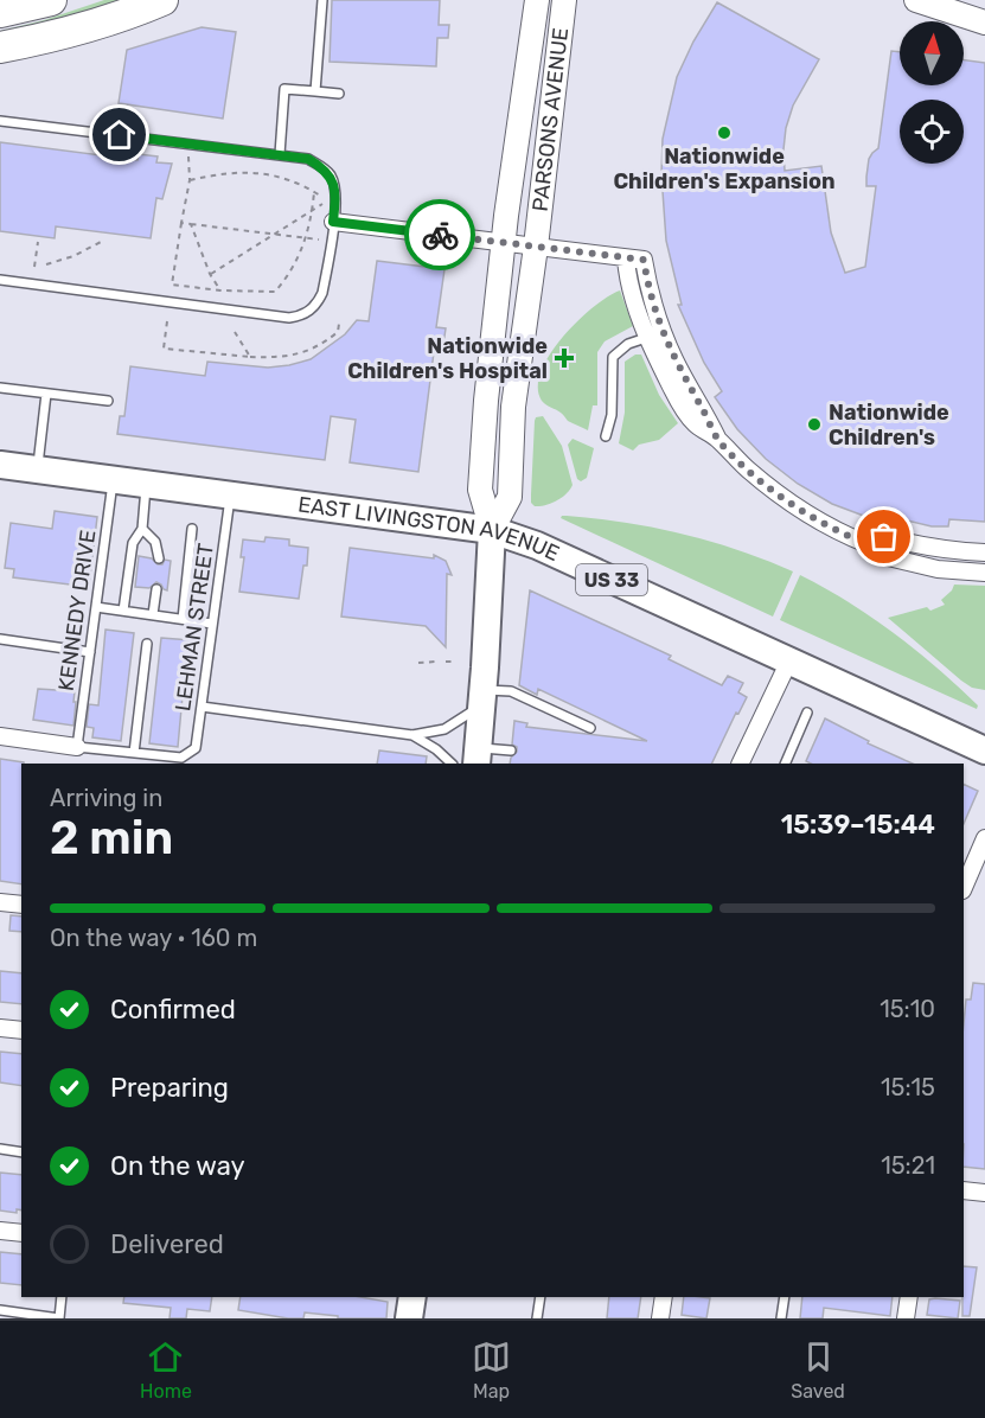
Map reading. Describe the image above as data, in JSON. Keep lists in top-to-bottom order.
{
  "streets": {
    "main road": ["PARSONS AVENUE", "EAST LIVINGSTON AVENUE", "US 33"],
    "lane": ["KENNEDY DRIVE", "LEHMAN STREET"]
  },
  "crossings": [
    ["PARSONS AVENUE", "EAST LIVINGSTON AVENUE"],
    ["EAST LIVINGSTON AVENUE", "KENNEDY DRIVE"],
    ["EAST LIVINGSTON AVENUE", "LEHMAN STREET"]
  ],
  "places": {
    "other": ["Nationwide Children's Expansion", "Nationwide Children's"],
    "health": ["Nationwide Children's Hospital"]
  },
  "north": "top",
  "page": {
    "heading": ["2 min", "Arriving in", "15:39–15:44"],
    "bar": "On the way · 160 m",
    "list": [
      ["Confirmed", "15:10"],
      ["Preparing", "15:15"],
      ["On the way", "15:21"],
      "Delivered"
    ],
    "tabs": ["Home", "Map", "Saved"]
  }
}
